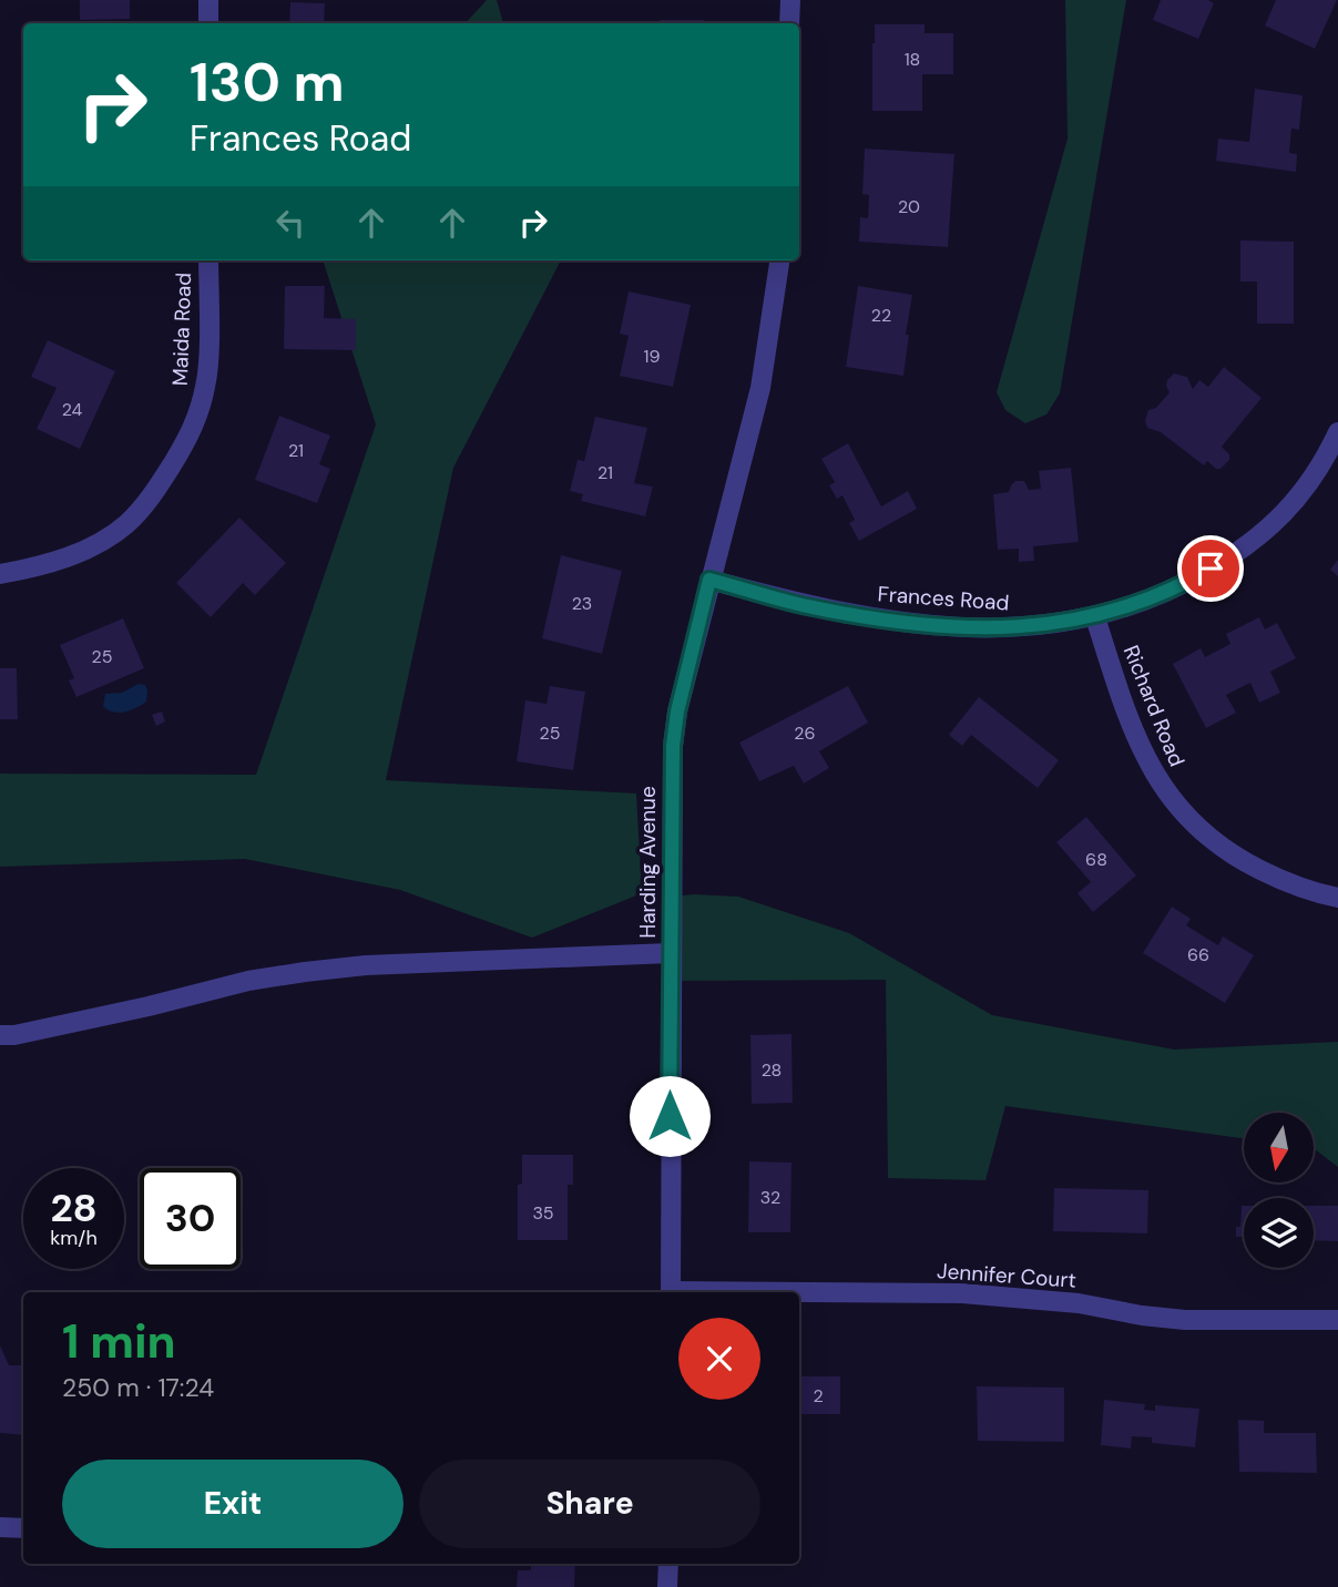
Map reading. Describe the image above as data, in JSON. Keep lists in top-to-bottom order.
{
  "streets": {
    "street": [
      "Maida Road",
      "Frances Road",
      "Richard Road",
      "Harding Avenue",
      "Jennifer Court"
    ]
  },
  "crossings": [
    ["Frances Road", "Richard Road"],
    ["Frances Road", "Harding Avenue"]
  ],
  "house_numbers": [
    "18",
    "20",
    "22",
    "19",
    "24",
    "21",
    "21",
    "23",
    "25",
    "25",
    "26",
    "68",
    "66",
    "28",
    "32",
    "35",
    "2"
  ],
  "north": "bottom",
  "page": {
    "turn": ["130 m", "Frances Road"],
    "speed": "28 km/h",
    "limit": "30",
    "heading": ["1 min", "250 m · 17:24"],
    "buttons": ["Exit", "Share"]
  }
}
